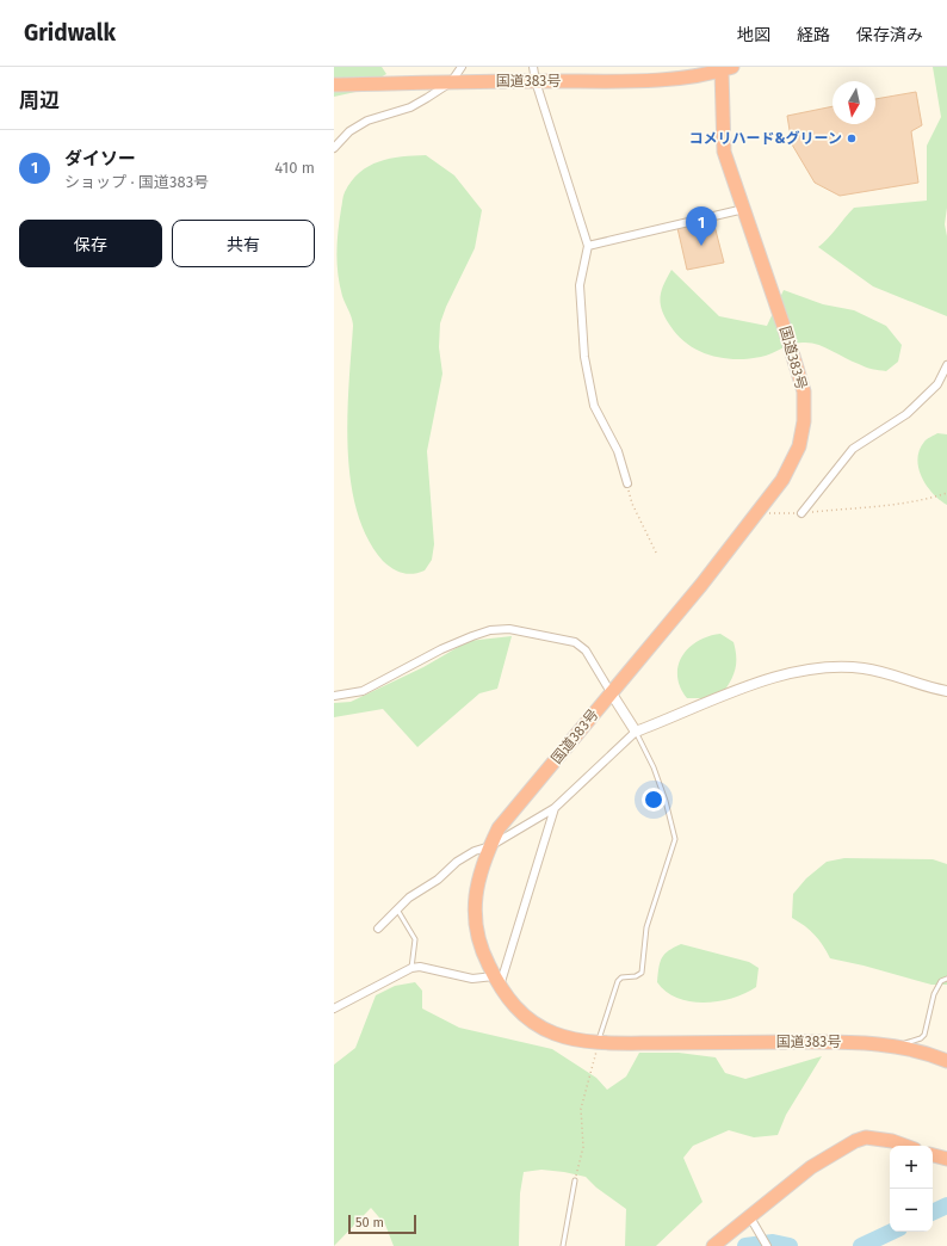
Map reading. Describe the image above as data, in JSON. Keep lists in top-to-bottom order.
{
  "streets": {
    "highway": ["国道383号"]
  },
  "places": ["コメリハード&グリーン"],
  "scale_bar": "50 m",
  "north": "bottom",
  "page": {
    "header": "Gridwalk",
    "nav": ["地図", "経路", "保存済み"],
    "heading": "周辺",
    "list": [
      {
        "mark": "1",
        "name": "ダイソー",
        "note": "ショップ · 国道383号",
        "value": "410 m"
      }
    ],
    "buttons": ["保存", "共有"],
    "pins": "1",
    "map_buttons": ["+", "−"],
    "scale": "50 m"
  }
}
